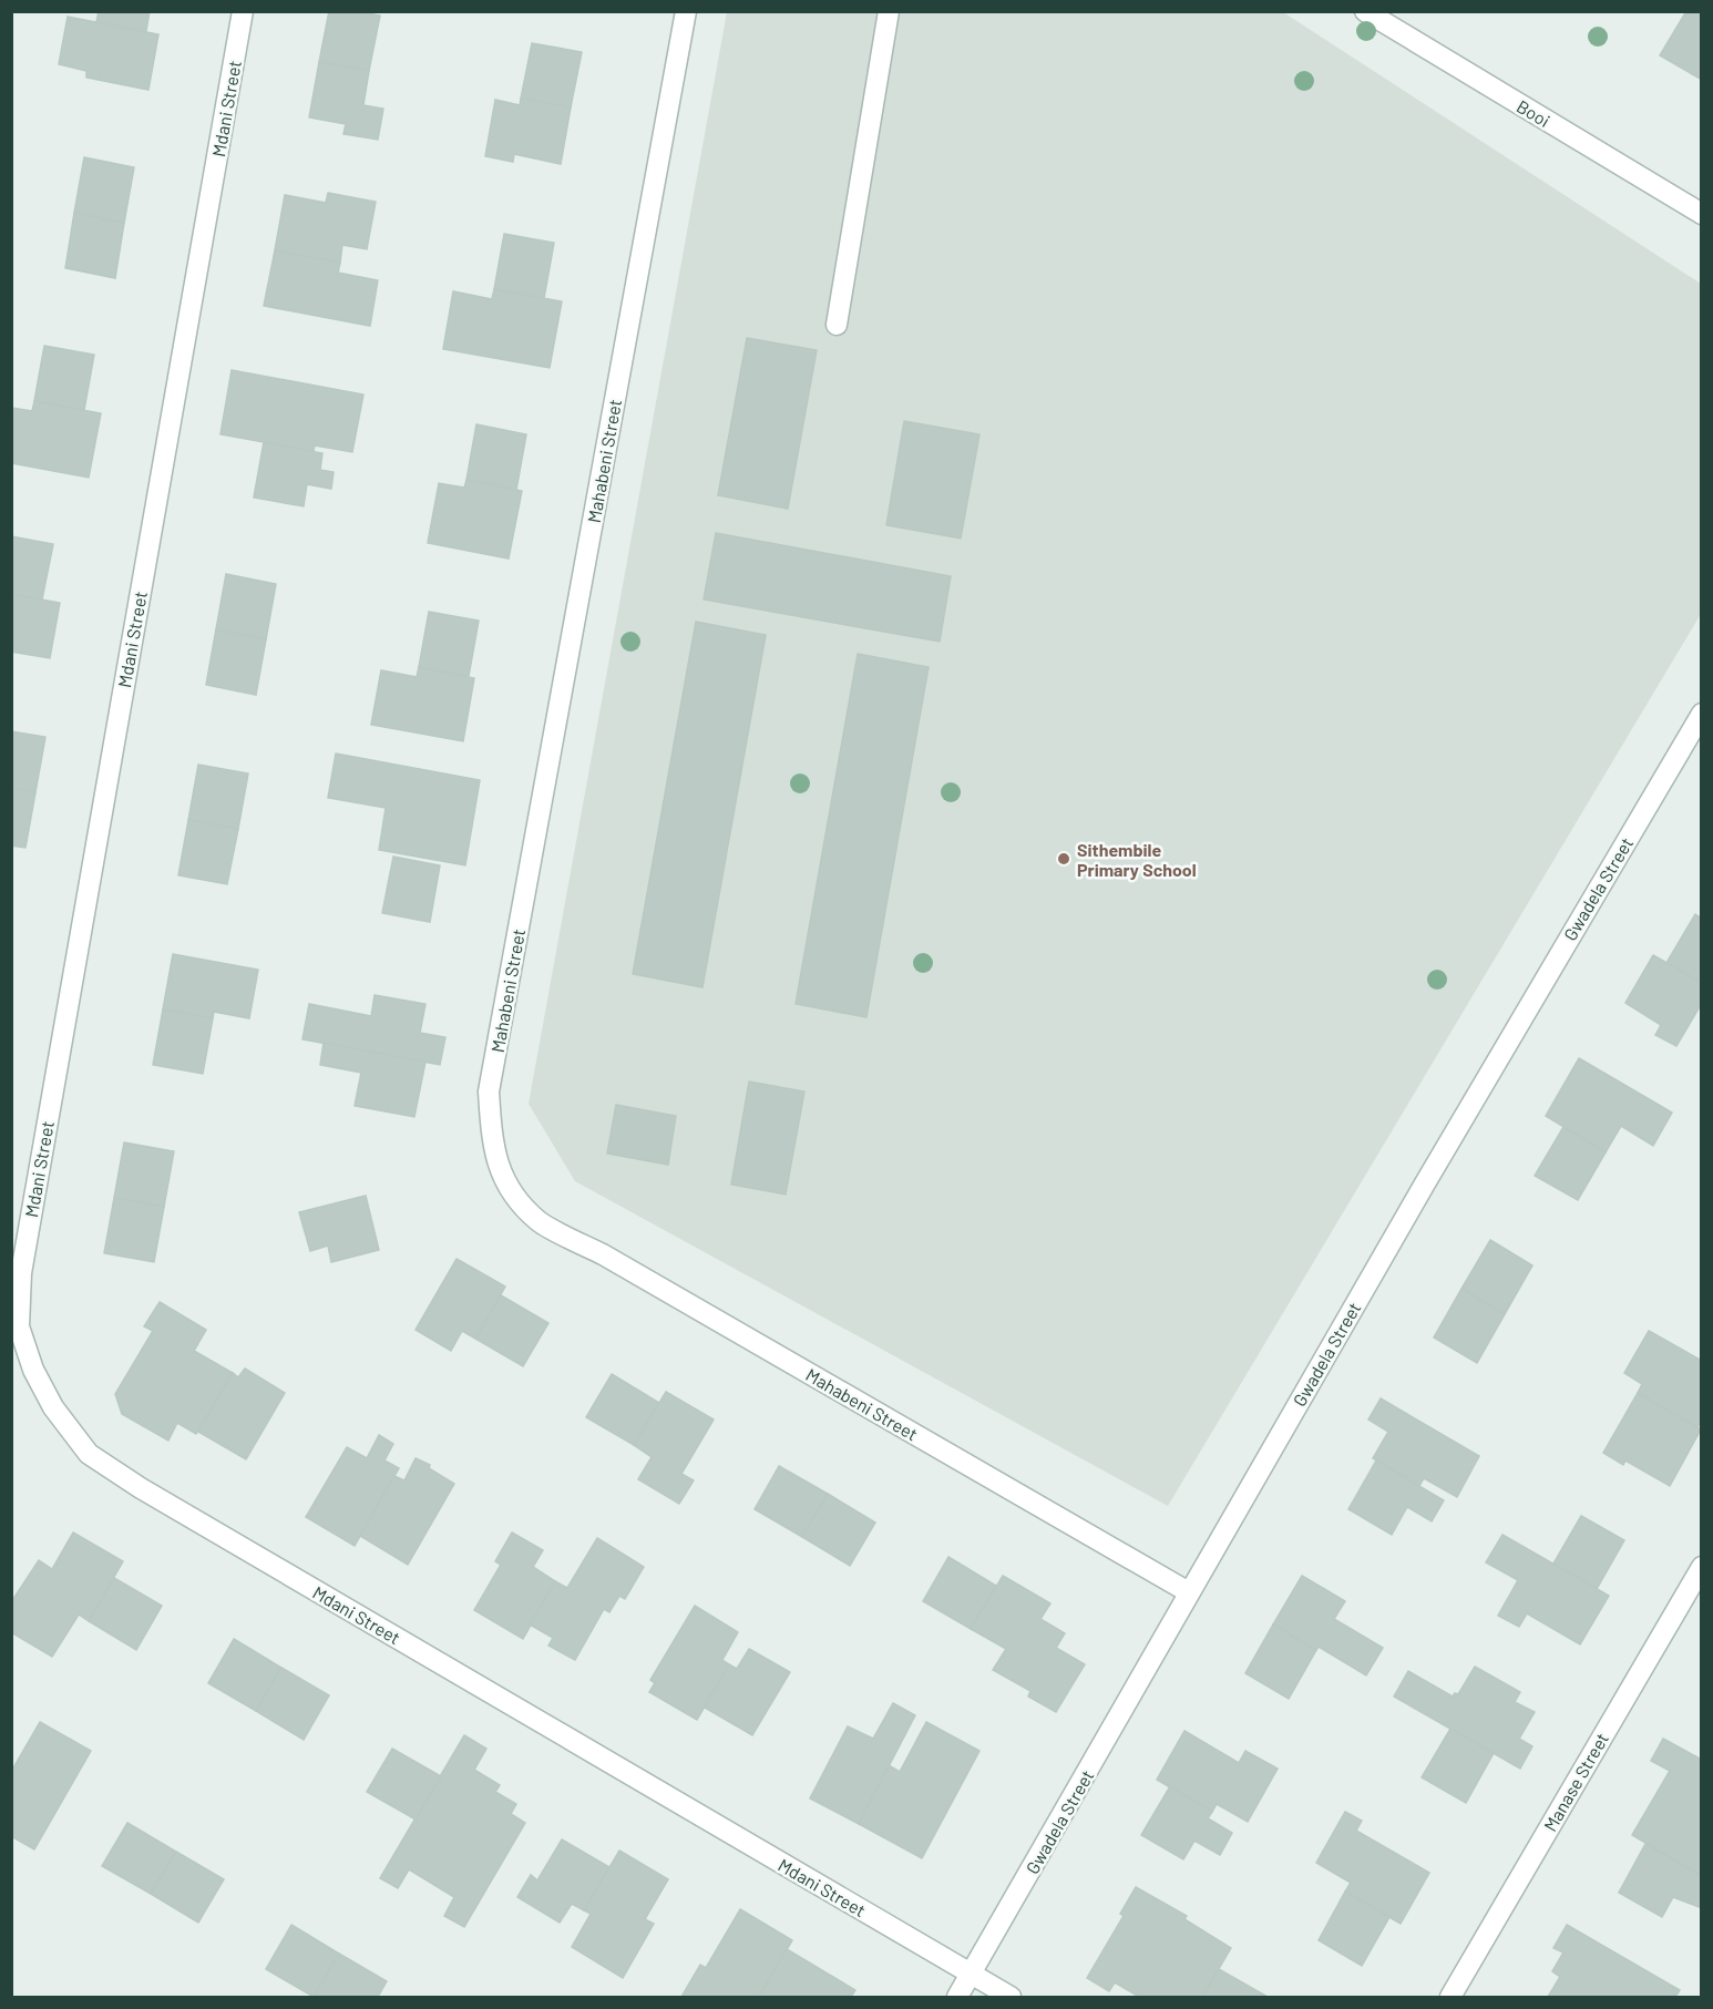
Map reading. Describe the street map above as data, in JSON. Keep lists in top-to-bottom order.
{
  "streets": {
    "street": [
      "Mdani Street",
      "Booi",
      "Mahabeni Street",
      "Gwadela Street",
      "Manase Street"
    ]
  },
  "crossings": [
    ["Mdani Street", "Gwadela Street"],
    ["Mahabeni Street", "Gwadela Street"]
  ],
  "places": ["Sithembile Primary School"]
}
